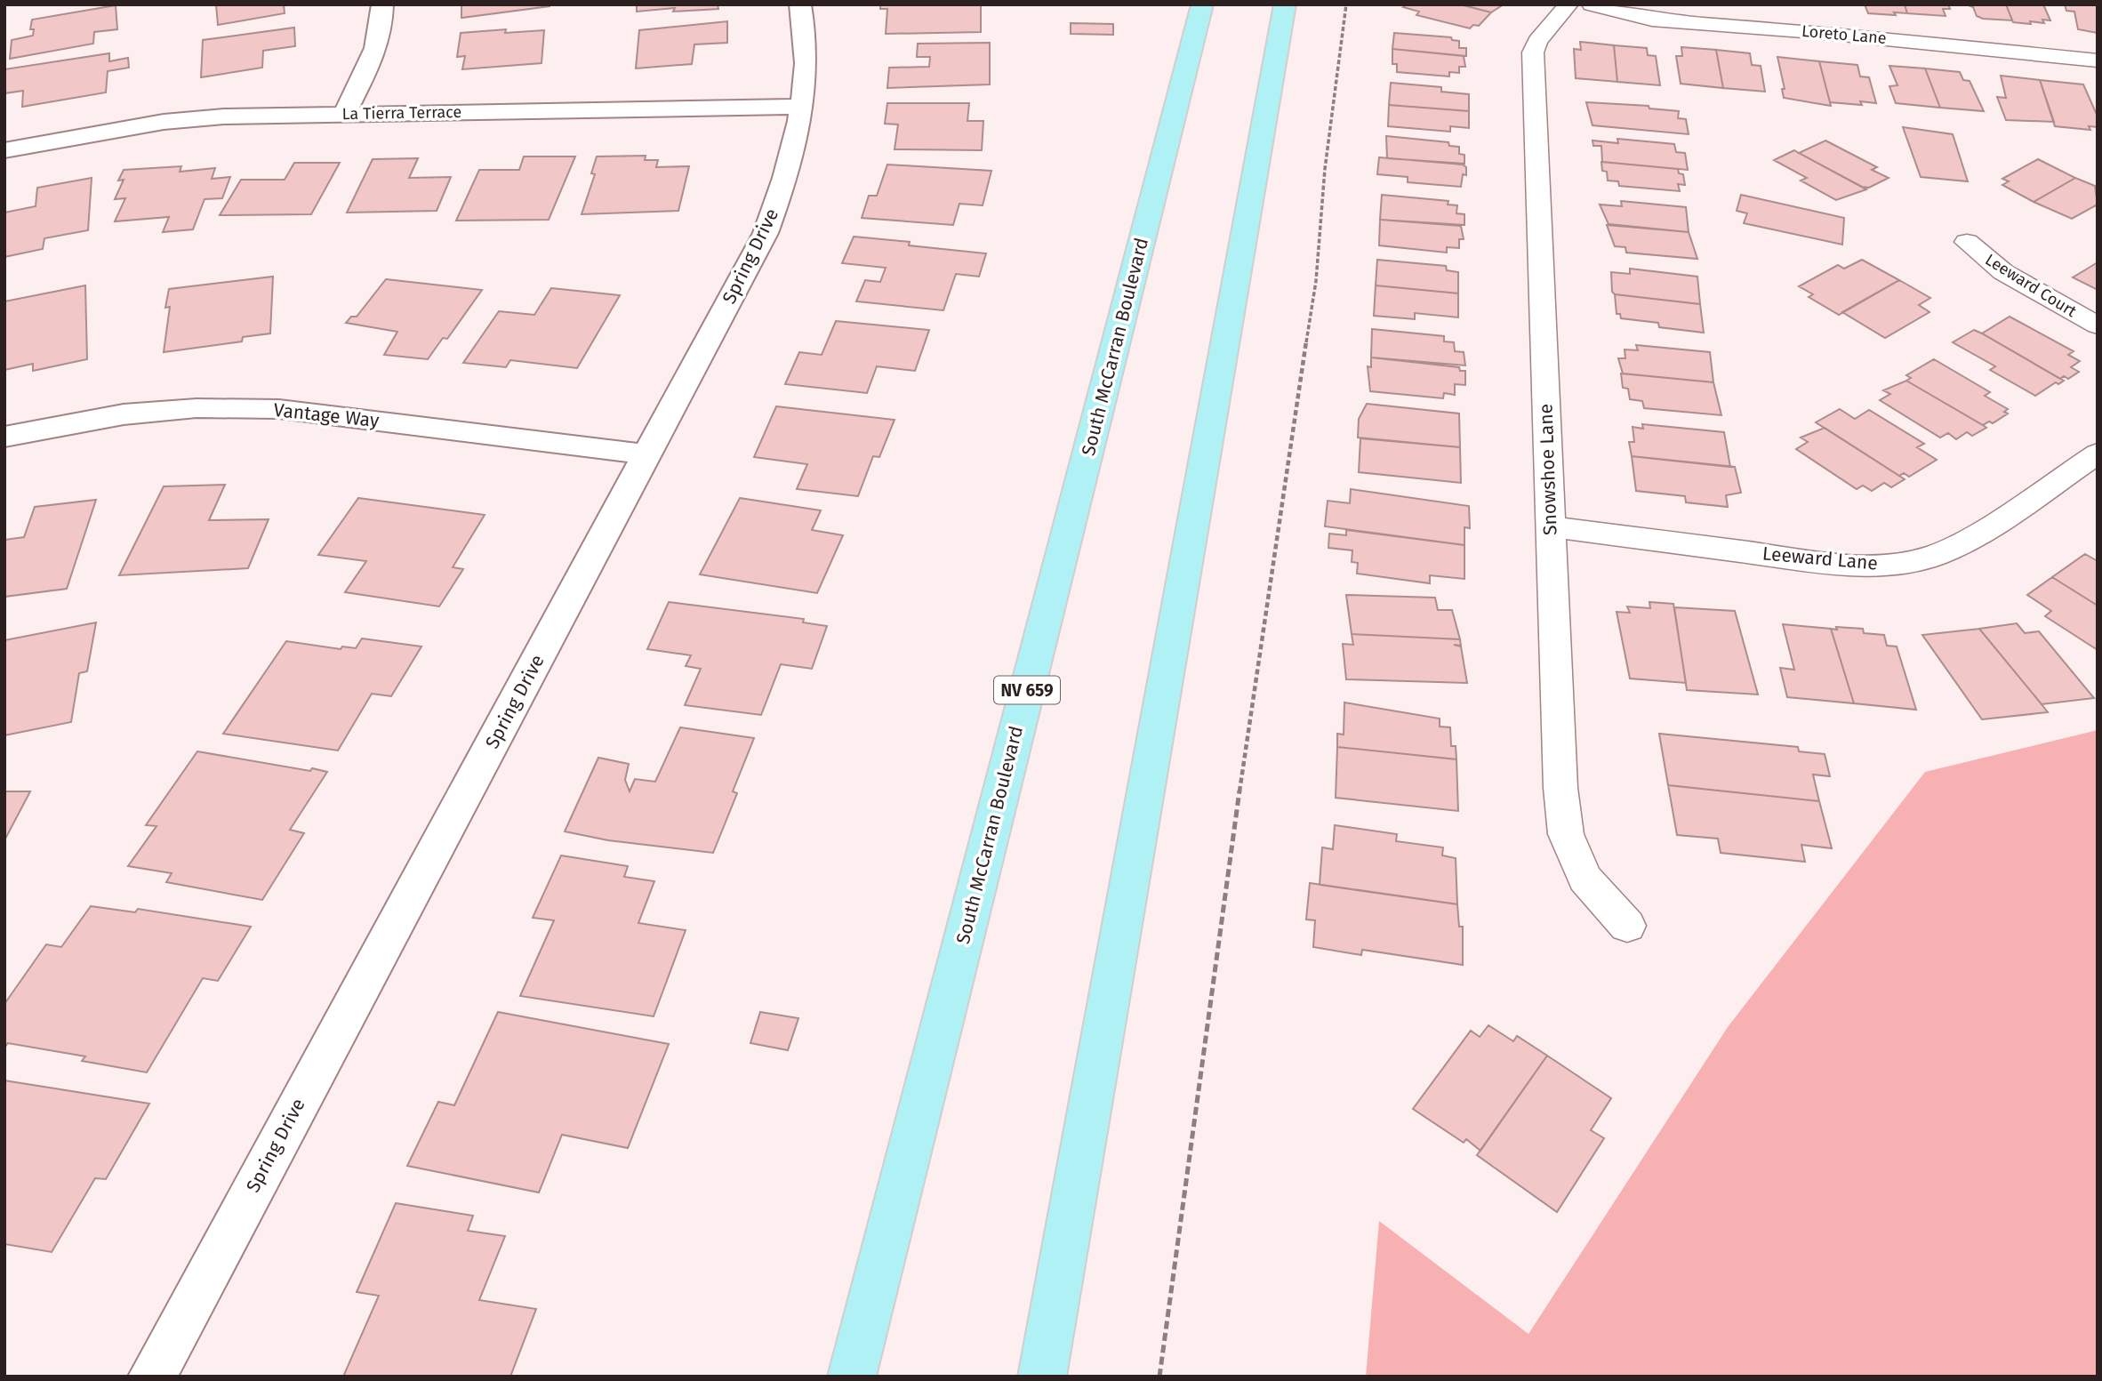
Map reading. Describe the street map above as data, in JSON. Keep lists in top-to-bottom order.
{
  "streets": {
    "main road": ["South McCarran Boulevard", "NV 659"],
    "street": ["La Tierra Terrace", "Spring Drive", "Vantage Way"],
    "lane": [
      "Loreto Lane",
      "Leeward Court",
      "Snowshoe Lane",
      "Leeward Lane"
    ]
  },
  "crossings": [
    ["La Tierra Terrace", "Spring Drive"],
    ["Spring Drive", "Vantage Way"],
    ["Snowshoe Lane", "Leeward Lane"]
  ]
}
